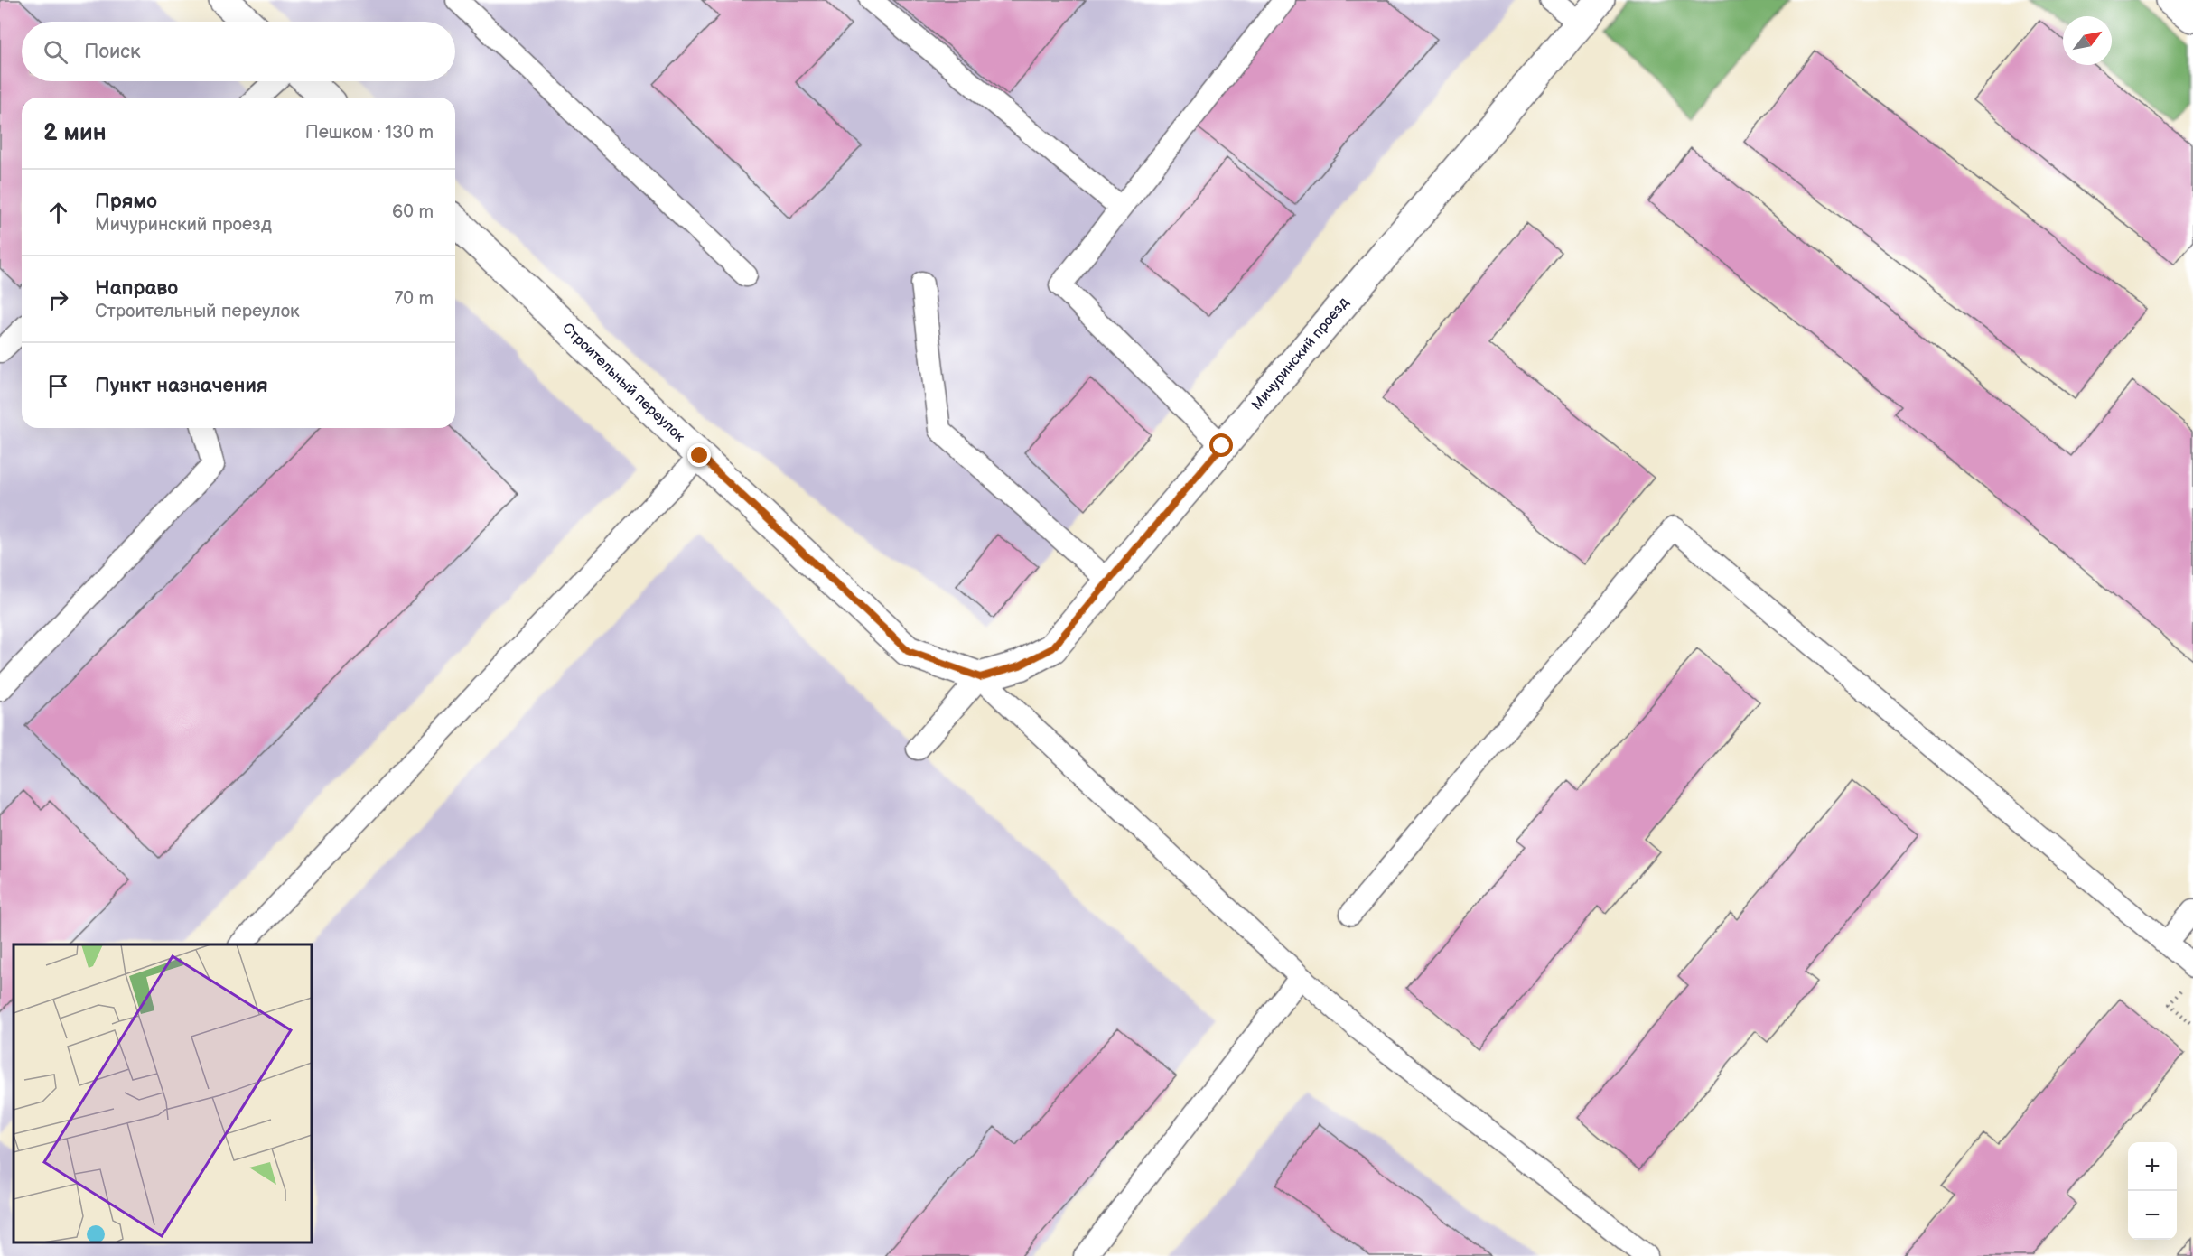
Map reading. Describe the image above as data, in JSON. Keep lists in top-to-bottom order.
{
  "streets": {
    "street": ["Мичуринский проезд", "Строительный переулок"]
  },
  "crossings": [
    ["Мичуринский проезд", "Строительный переулок"]
  ],
  "north": "top right",
  "page": {
    "search": "Поиск",
    "heading": ["2 мин", "Пешком · 130 m"],
    "list": [
      ["Прямо", "Мичуринский проезд", "60 m"],
      ["Направо", "Строительный переулок", "70 m"],
      "Пункт назначения"
    ],
    "map_buttons": ["+", "−"]
  }
}
